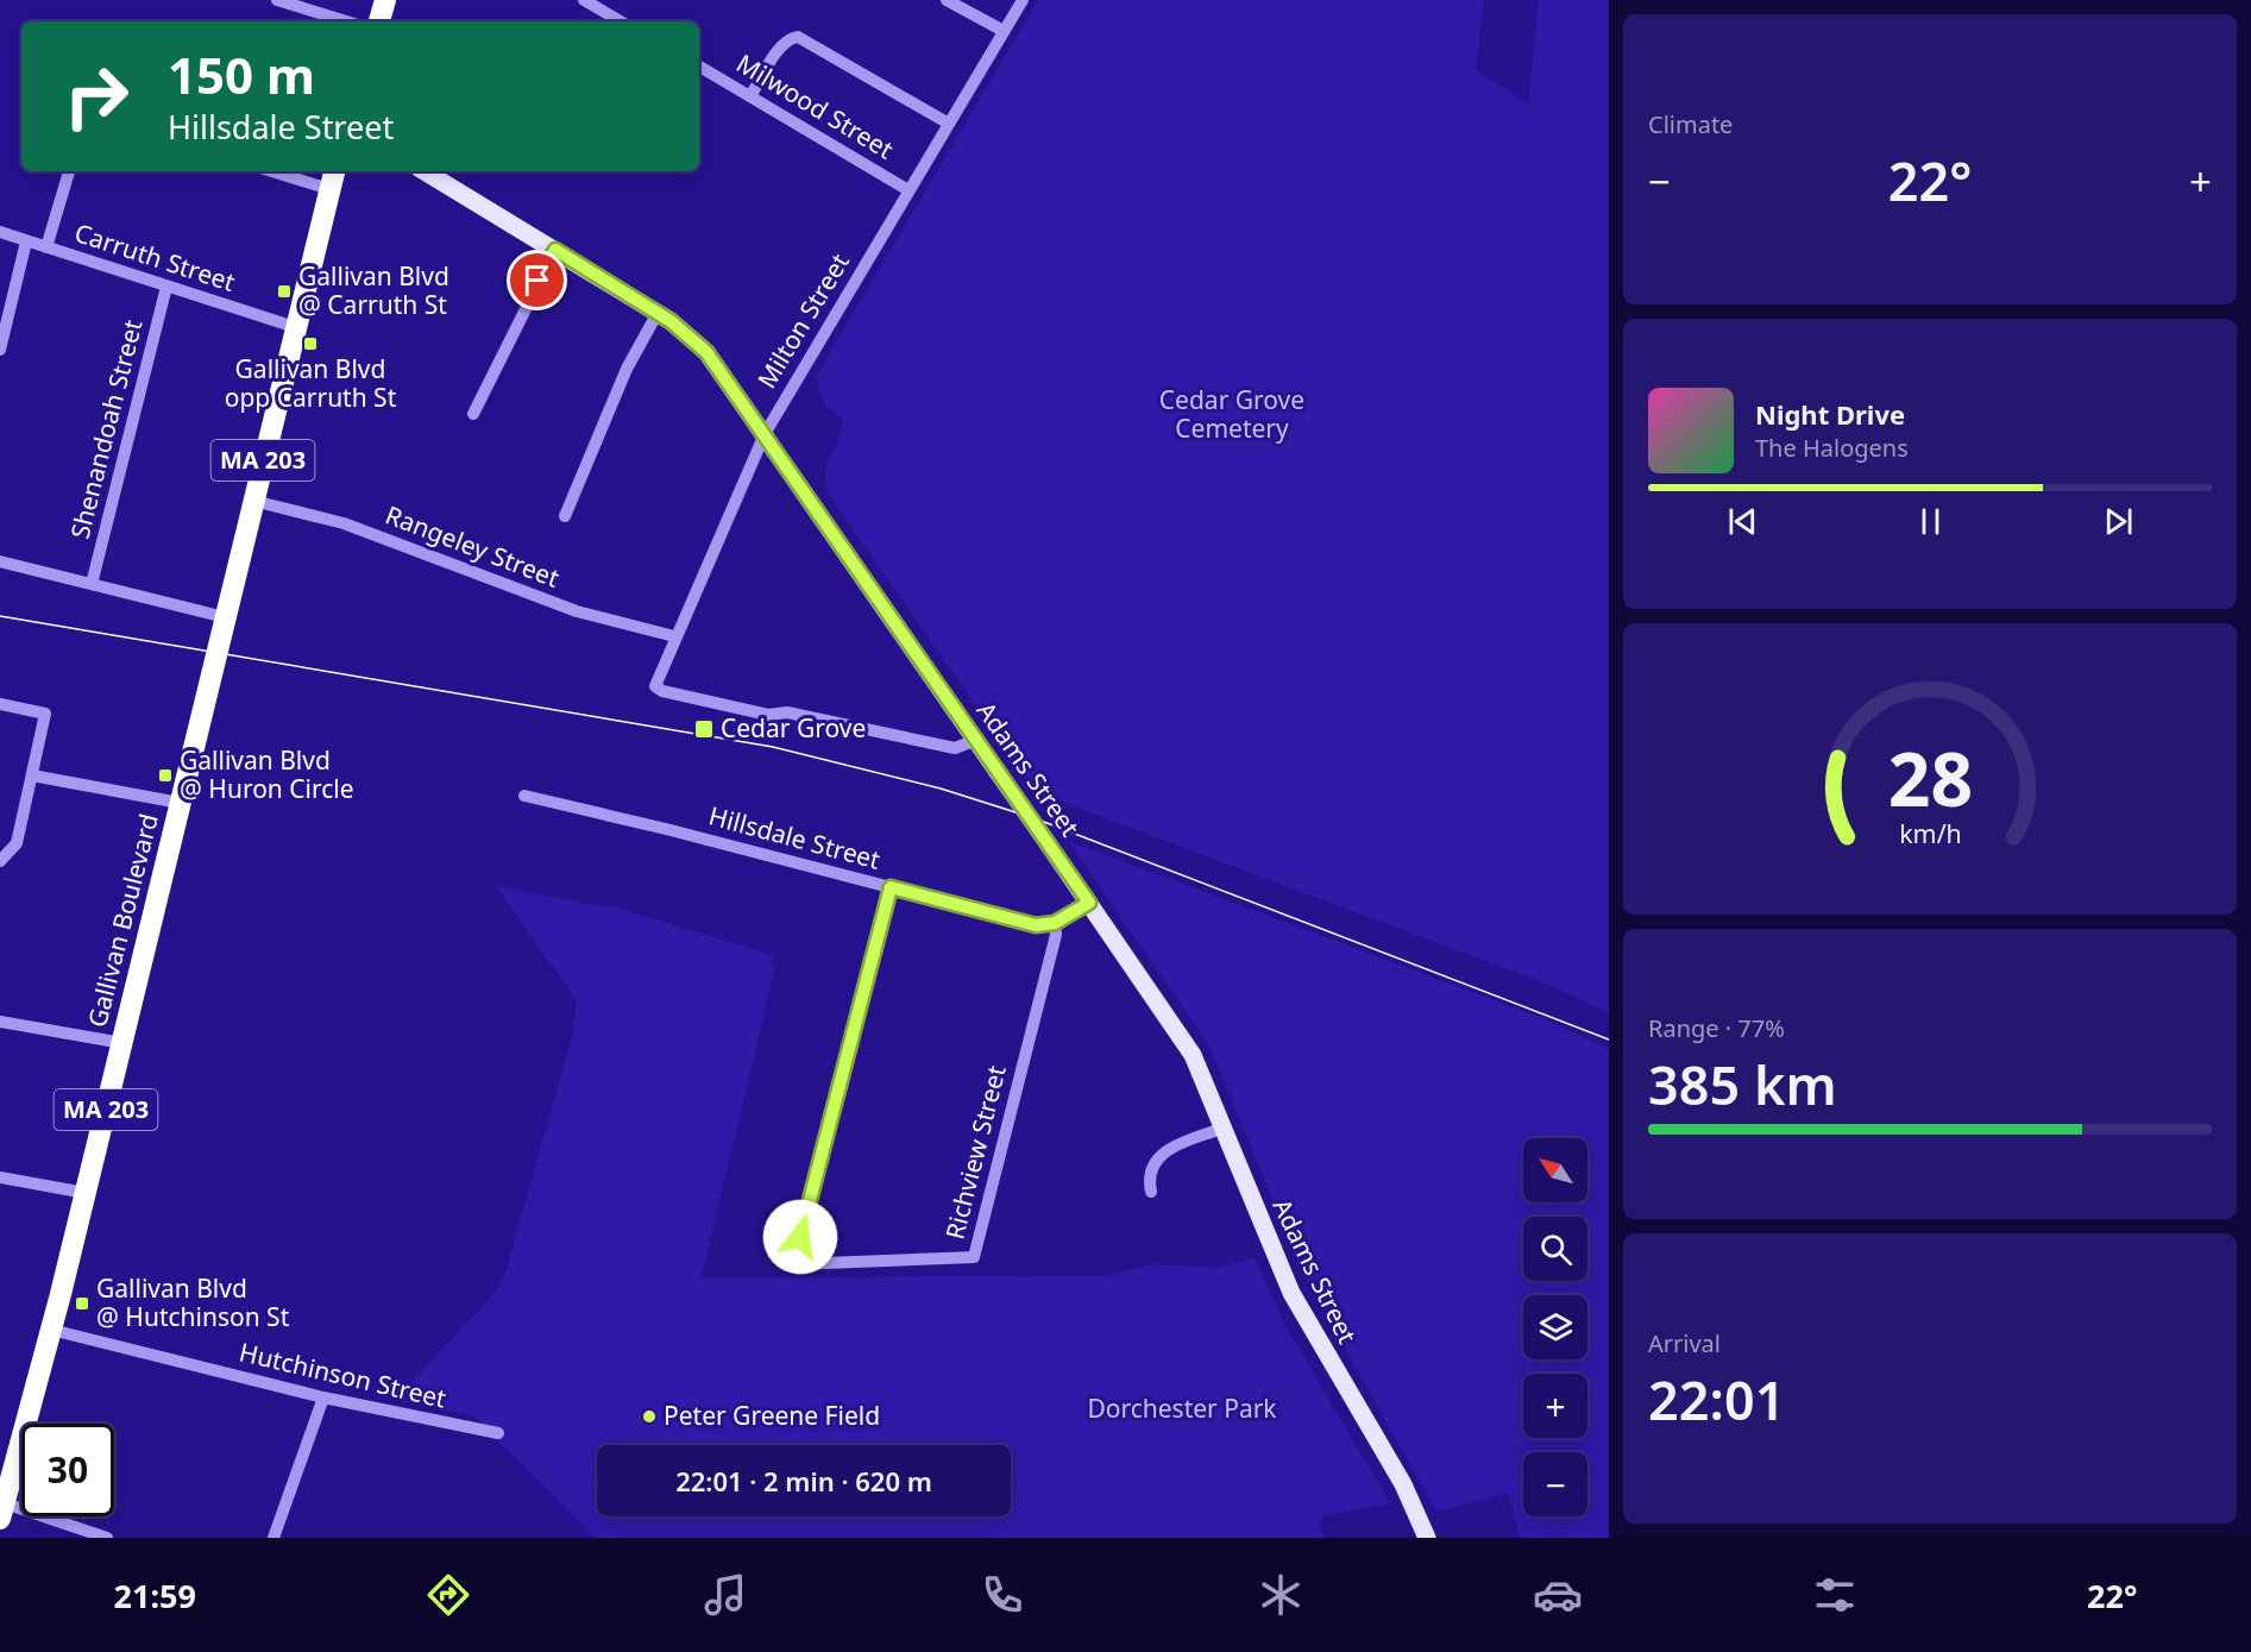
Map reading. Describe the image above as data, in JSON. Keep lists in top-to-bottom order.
{
  "streets": {
    "highway": ["MA 203", "Gallivan Boulevard"],
    "main road": ["Adams Street"],
    "street": [
      "Milwood Street",
      "Carruth Street",
      "Milton Street",
      "Shenandoah Street",
      "Rangeley Street",
      "Hillsdale Street",
      "Richview Street",
      "Hutchinson Street"
    ]
  },
  "crossings": [
    ["Milwood Street", "Milton Street"],
    ["Carruth Street", "Shenandoah Street"],
    ["Carruth Street", "Gallivan Boulevard"],
    ["Milton Street", "Rangeley Street"],
    ["Milton Street", "Adams Street"],
    ["Rangeley Street", "Gallivan Boulevard"],
    ["Hillsdale Street", "Richview Street"],
    ["Gallivan Boulevard", "Hutchinson Street"]
  ],
  "parks": ["Cedar Grove Cemetery", "Dorchester Park"],
  "places": {
    "transit": [
      "Gallivan Blvd @ Carruth St",
      "Gallivan Blvd opp Carruth St",
      "Cedar Grove",
      "Gallivan Blvd @ Huron Circle",
      "Gallivan Blvd @ Hutchinson St"
    ],
    "other": ["Peter Greene Field"]
  },
  "north": "top left",
  "page": {
    "tile": [
      "Climate",
      ["Range · 77%", "385 km"],
      ["Arrival", "22:01"]
    ],
    "turn": ["150 m", "Hillsdale Street"],
    "heat": ["−", "22°", "+"],
    "song": ["Night Drive", "The Halogens"],
    "map_buttons": ["+", "−"],
    "limit": "30",
    "trip": "22:01 · 2 min · 620 m",
    "tabs": ["21:59", "22°"],
    "gauge": ["28", "km/h"]
  }
}
